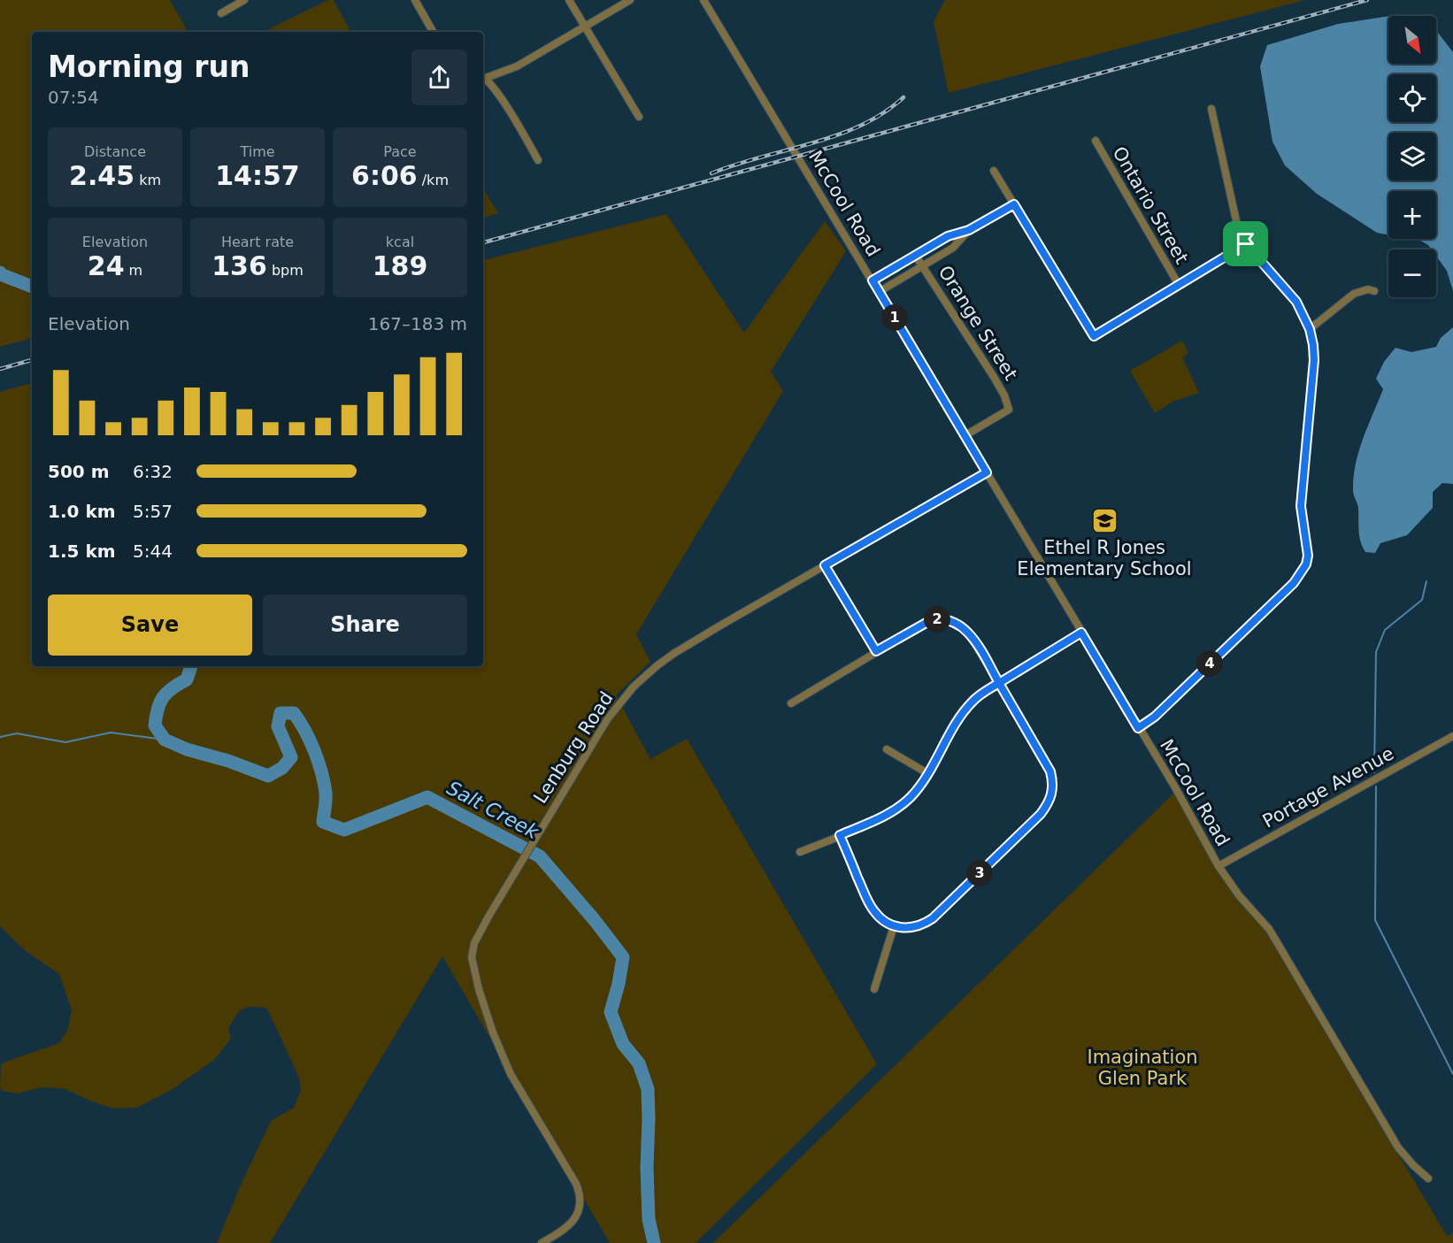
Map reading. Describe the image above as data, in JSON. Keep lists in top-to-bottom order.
{
  "streets": {
    "street": [
      "McCool Road",
      "Ontario Street",
      "Orange Street",
      "Lenburg Road",
      "Portage Avenue"
    ]
  },
  "crossings": [
    ["McCool Road", "Orange Street"],
    ["McCool Road", "Lenburg Road"],
    ["McCool Road", "Portage Avenue"]
  ],
  "water": ["Salt Creek"],
  "parks": ["Imagination Glen Park"],
  "places": {
    "school or university": ["Ethel R Jones Elementary School"]
  },
  "north": "bottom right",
  "page": {
    "map_buttons": ["+", "−"],
    "heading": ["Morning run", "07:54"],
    "stats": [
      ["Distance", "2.45 km"],
      ["Time", "14:57"],
      ["Pace", "6:06 /km"],
      ["Elevation", "24 m"],
      ["Heart rate", "136 bpm"],
      ["kcal", "189"]
    ],
    "chart": ["Elevation", "167–183 m"],
    "pins": [
      "1",
      "2",
      "4",
      "3"
    ],
    "list": [
      {
        "name": "500 m",
        "note": "6:32"
      },
      {
        "name": "1.0 km",
        "note": "5:57"
      },
      {
        "name": "1.5 km",
        "note": "5:44"
      }
    ],
    "buttons": ["Save", "Share"]
  }
}
